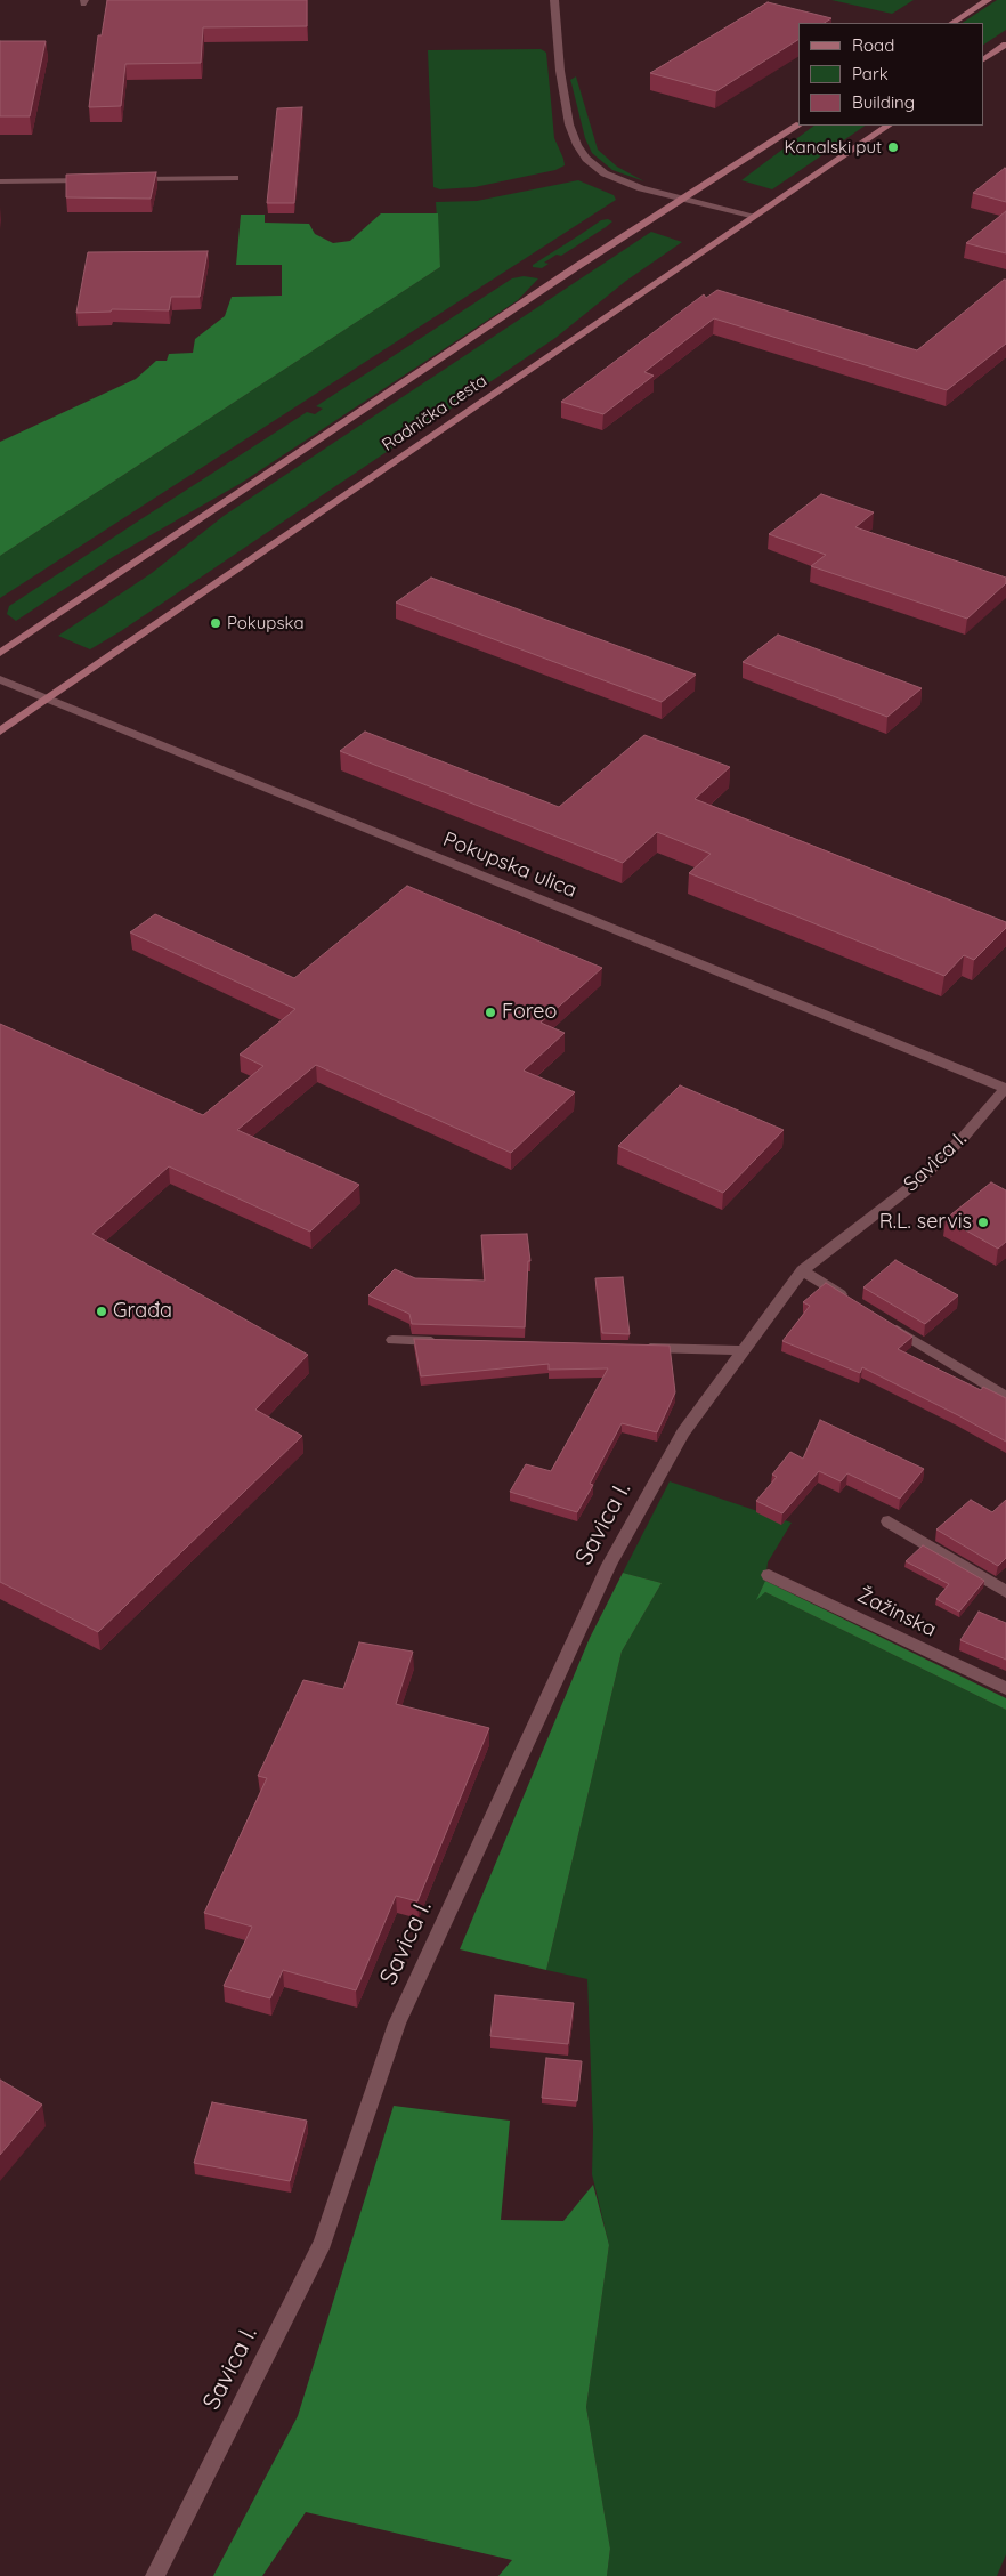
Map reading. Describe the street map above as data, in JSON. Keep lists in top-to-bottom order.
{
  "streets": {
    "main road": ["Radnička cesta"],
    "street": ["Pokupska ulica", "Savica I.", "Žažinska"]
  },
  "crossings": [
    ["Radnička cesta", "Pokupska ulica"],
    ["Pokupska ulica", "Savica I."]
  ],
  "places": [
    "Kanalski put",
    "Pokupska",
    "Foreo",
    "R.L. servis",
    "Građa"
  ],
  "legend": ["Road", "Park", "Building"]
}
